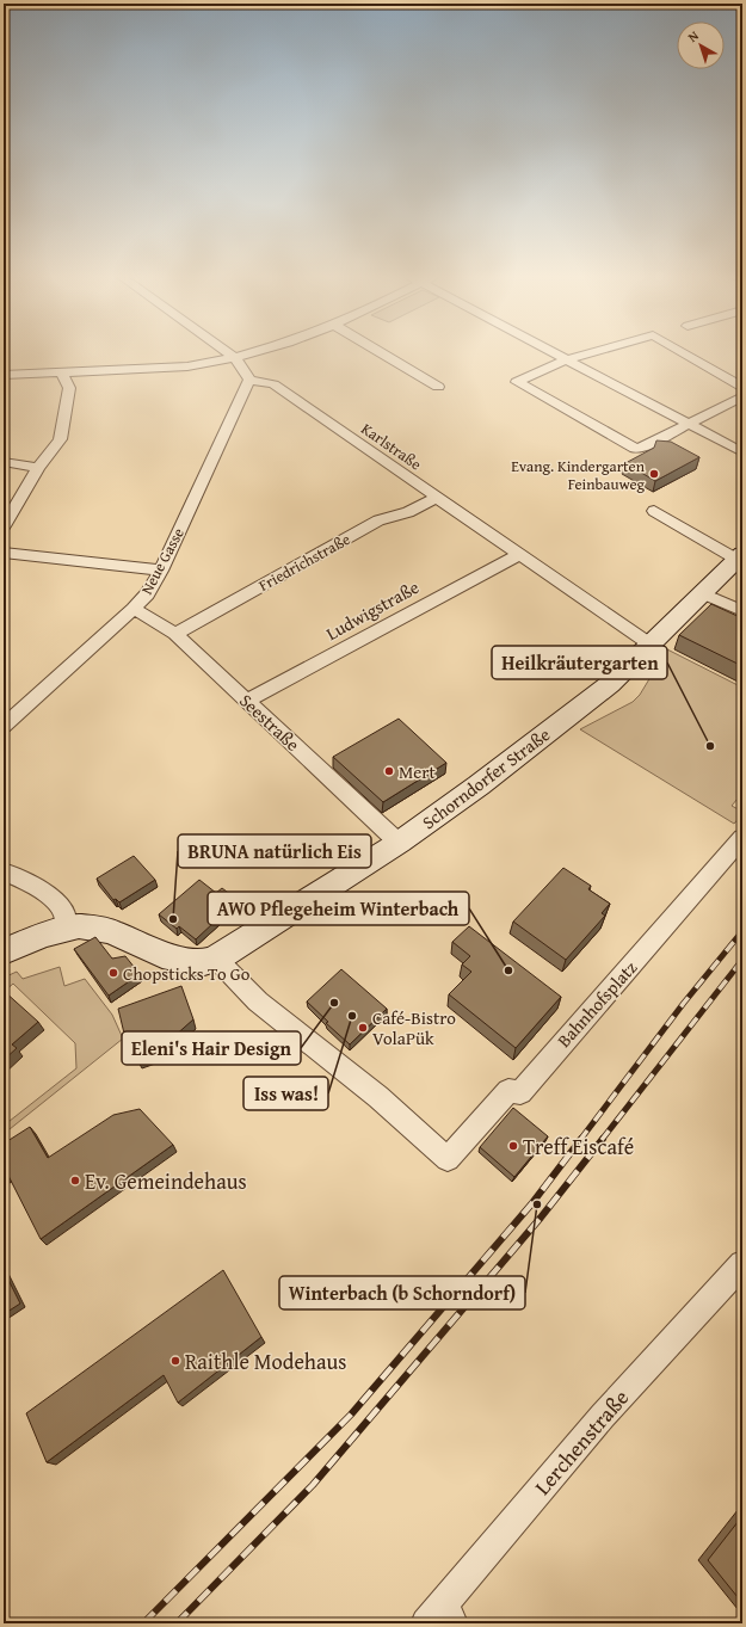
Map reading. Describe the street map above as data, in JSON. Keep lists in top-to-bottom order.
{
  "streets": {
    "street": [
      "Karlstraße",
      "Neue Gasse",
      "Friedrichstraße",
      "Ludwigstraße",
      "Seestraße",
      "Schorndorfer Straße",
      "Bahnhofsplatz",
      "Lerchenstraße"
    ]
  },
  "crossings": [
    ["Karlstraße", "Neue Gasse"],
    ["Karlstraße", "Friedrichstraße"],
    ["Karlstraße", "Ludwigstraße"],
    ["Karlstraße", "Schorndorfer Straße"],
    ["Neue Gasse", "Seestraße"],
    ["Friedrichstraße", "Seestraße"],
    ["Ludwigstraße", "Seestraße"],
    ["Seestraße", "Schorndorfer Straße"],
    ["Schorndorfer Straße", "Bahnhofsplatz"]
  ],
  "places": [
    "Evang. Kindergarten Feinbauweg",
    "Heilkräutergarten",
    "Mert",
    "BRUNA natürlich Eis",
    "AWO Pflegeheim Winterbach",
    "Chopsticks To Go",
    "Eleni's Hair Design",
    "Iss was!",
    "Café-Bistro VolaPük",
    "Treff Eiscafé",
    "Ev. Gemeindehaus",
    "Winterbach (b Schorndorf)",
    "Raithle Modehaus"
  ],
  "north": "top left"
}
